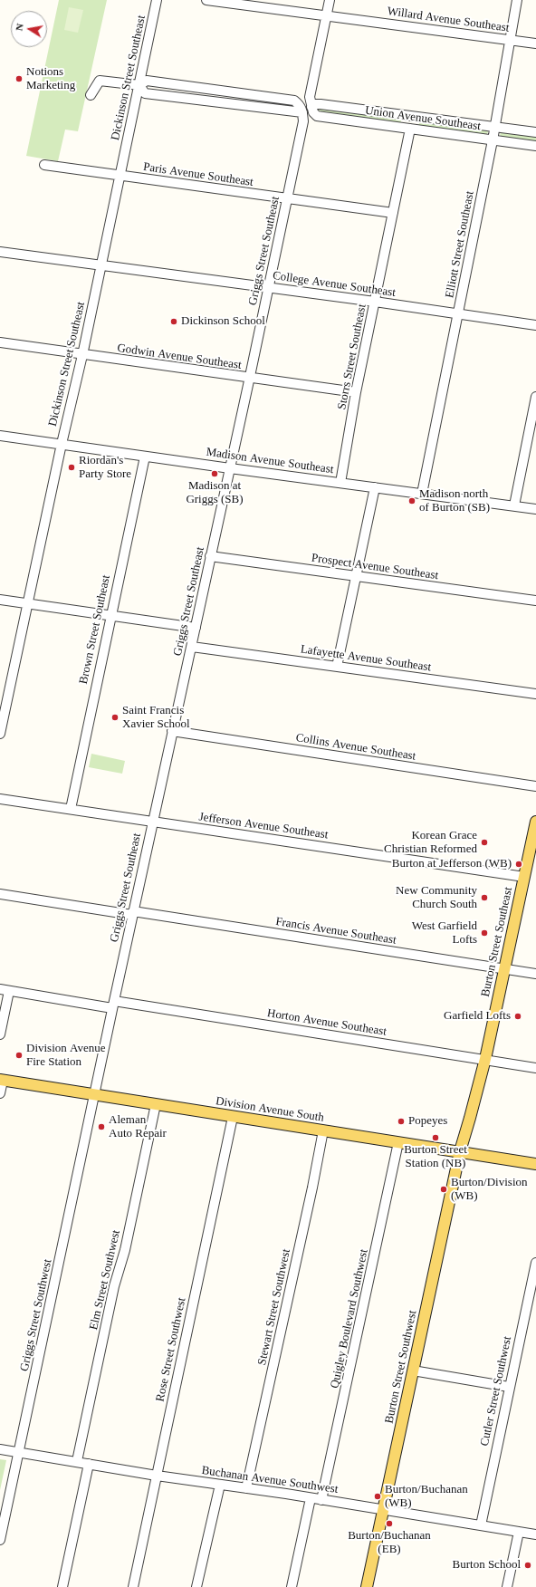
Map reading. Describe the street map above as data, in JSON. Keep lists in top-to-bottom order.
{
  "streets": {
    "main road": ["Burton Street Southeast", "Division Avenue South", "Burton Street Southwest"],
    "street": [
      "Willard Avenue Southeast",
      "Dickinson Street Southeast",
      "Union Avenue Southeast",
      "Paris Avenue Southeast",
      "Elliott Street Southeast",
      "Griggs Street Southeast",
      "College Avenue Southeast",
      "Godwin Avenue Southeast",
      "Storrs Street Southeast",
      "Madison Avenue Southeast",
      "Prospect Avenue Southeast",
      "Brown Street Southeast",
      "Lafayette Avenue Southeast",
      "Collins Avenue Southeast",
      "Jefferson Avenue Southeast",
      "Francis Avenue Southeast",
      "Horton Avenue Southeast",
      "Elm Street Southwest",
      "Stewart Street Southwest",
      "Griggs Street Southwest",
      "Quigley Boulevard Southwest",
      "Rose Street Southwest",
      "Cutler Street Southwest",
      "Buchanan Avenue Southwest"
    ]
  },
  "crossings": [
    ["Willard Avenue Southeast", "Elliott Street Southeast"],
    ["Dickinson Street Southeast", "Paris Avenue Southeast"],
    ["Dickinson Street Southeast", "Griggs Street Southeast"],
    ["Dickinson Street Southeast", "College Avenue Southeast"],
    ["Dickinson Street Southeast", "Godwin Avenue Southeast"],
    ["Dickinson Street Southeast", "Madison Avenue Southeast"],
    ["Union Avenue Southeast", "Elliott Street Southeast"],
    ["Union Avenue Southeast", "Storrs Street Southeast"],
    ["Paris Avenue Southeast", "Griggs Street Southeast"],
    ["Paris Avenue Southeast", "Storrs Street Southeast"],
    ["Elliott Street Southeast", "College Avenue Southeast"],
    ["Elliott Street Southeast", "Madison Avenue Southeast"],
    ["Griggs Street Southeast", "College Avenue Southeast"],
    ["Griggs Street Southeast", "Godwin Avenue Southeast"],
    ["Griggs Street Southeast", "Madison Avenue Southeast"],
    ["Griggs Street Southeast", "Prospect Avenue Southeast"],
    ["Griggs Street Southeast", "Lafayette Avenue Southeast"],
    ["Griggs Street Southeast", "Collins Avenue Southeast"],
    ["Griggs Street Southeast", "Jefferson Avenue Southeast"],
    ["Griggs Street Southeast", "Francis Avenue Southeast"],
    ["Griggs Street Southeast", "Horton Avenue Southeast"],
    ["Griggs Street Southeast", "Division Avenue South"],
    ["Griggs Street Southeast", "Griggs Street Southwest"],
    ["College Avenue Southeast", "Storrs Street Southeast"],
    ["Godwin Avenue Southeast", "Storrs Street Southeast"],
    ["Storrs Street Southeast", "Madison Avenue Southeast"],
    ["Madison Avenue Southeast", "Brown Street Southeast"],
    ["Brown Street Southeast", "Jefferson Avenue Southeast"],
    ["Jefferson Avenue Southeast", "Burton Street Southeast"],
    ["Francis Avenue Southeast", "Burton Street Southeast"],
    ["Burton Street Southeast", "Horton Avenue Southeast"],
    ["Burton Street Southeast", "Division Avenue South"],
    ["Burton Street Southeast", "Burton Street Southwest"],
    ["Division Avenue South", "Elm Street Southwest"],
    ["Division Avenue South", "Stewart Street Southwest"],
    ["Division Avenue South", "Griggs Street Southwest"],
    ["Division Avenue South", "Quigley Boulevard Southwest"],
    ["Division Avenue South", "Rose Street Southwest"],
    ["Division Avenue South", "Burton Street Southwest"],
    ["Elm Street Southwest", "Buchanan Avenue Southwest"],
    ["Stewart Street Southwest", "Buchanan Avenue Southwest"],
    ["Griggs Street Southwest", "Buchanan Avenue Southwest"],
    ["Quigley Boulevard Southwest", "Buchanan Avenue Southwest"],
    ["Rose Street Southwest", "Buchanan Avenue Southwest"],
    ["Burton Street Southwest", "Buchanan Avenue Southwest"],
    ["Cutler Street Southwest", "Buchanan Avenue Southwest"]
  ],
  "places": [
    "Notions Marketing",
    "Dickinson School",
    "Riordan's Party Store",
    "Madison at Griggs (SB)",
    "Madison north of Burton (SB)",
    "Saint Francis Xavier School",
    "Korean Grace Christian Reformed",
    "Burton at Jefferson (WB)",
    "New Community Church South",
    "West Garfield Lofts",
    "Garfield Lofts",
    "Division Avenue Fire Station",
    "Popeyes",
    "Aleman Auto Repair",
    "Burton Street Station (NB)",
    "Burton/Division (WB)",
    "Burton/Buchanan (WB)",
    "Burton/Buchanan (EB)",
    "Burton School"
  ],
  "north": "left"
}
